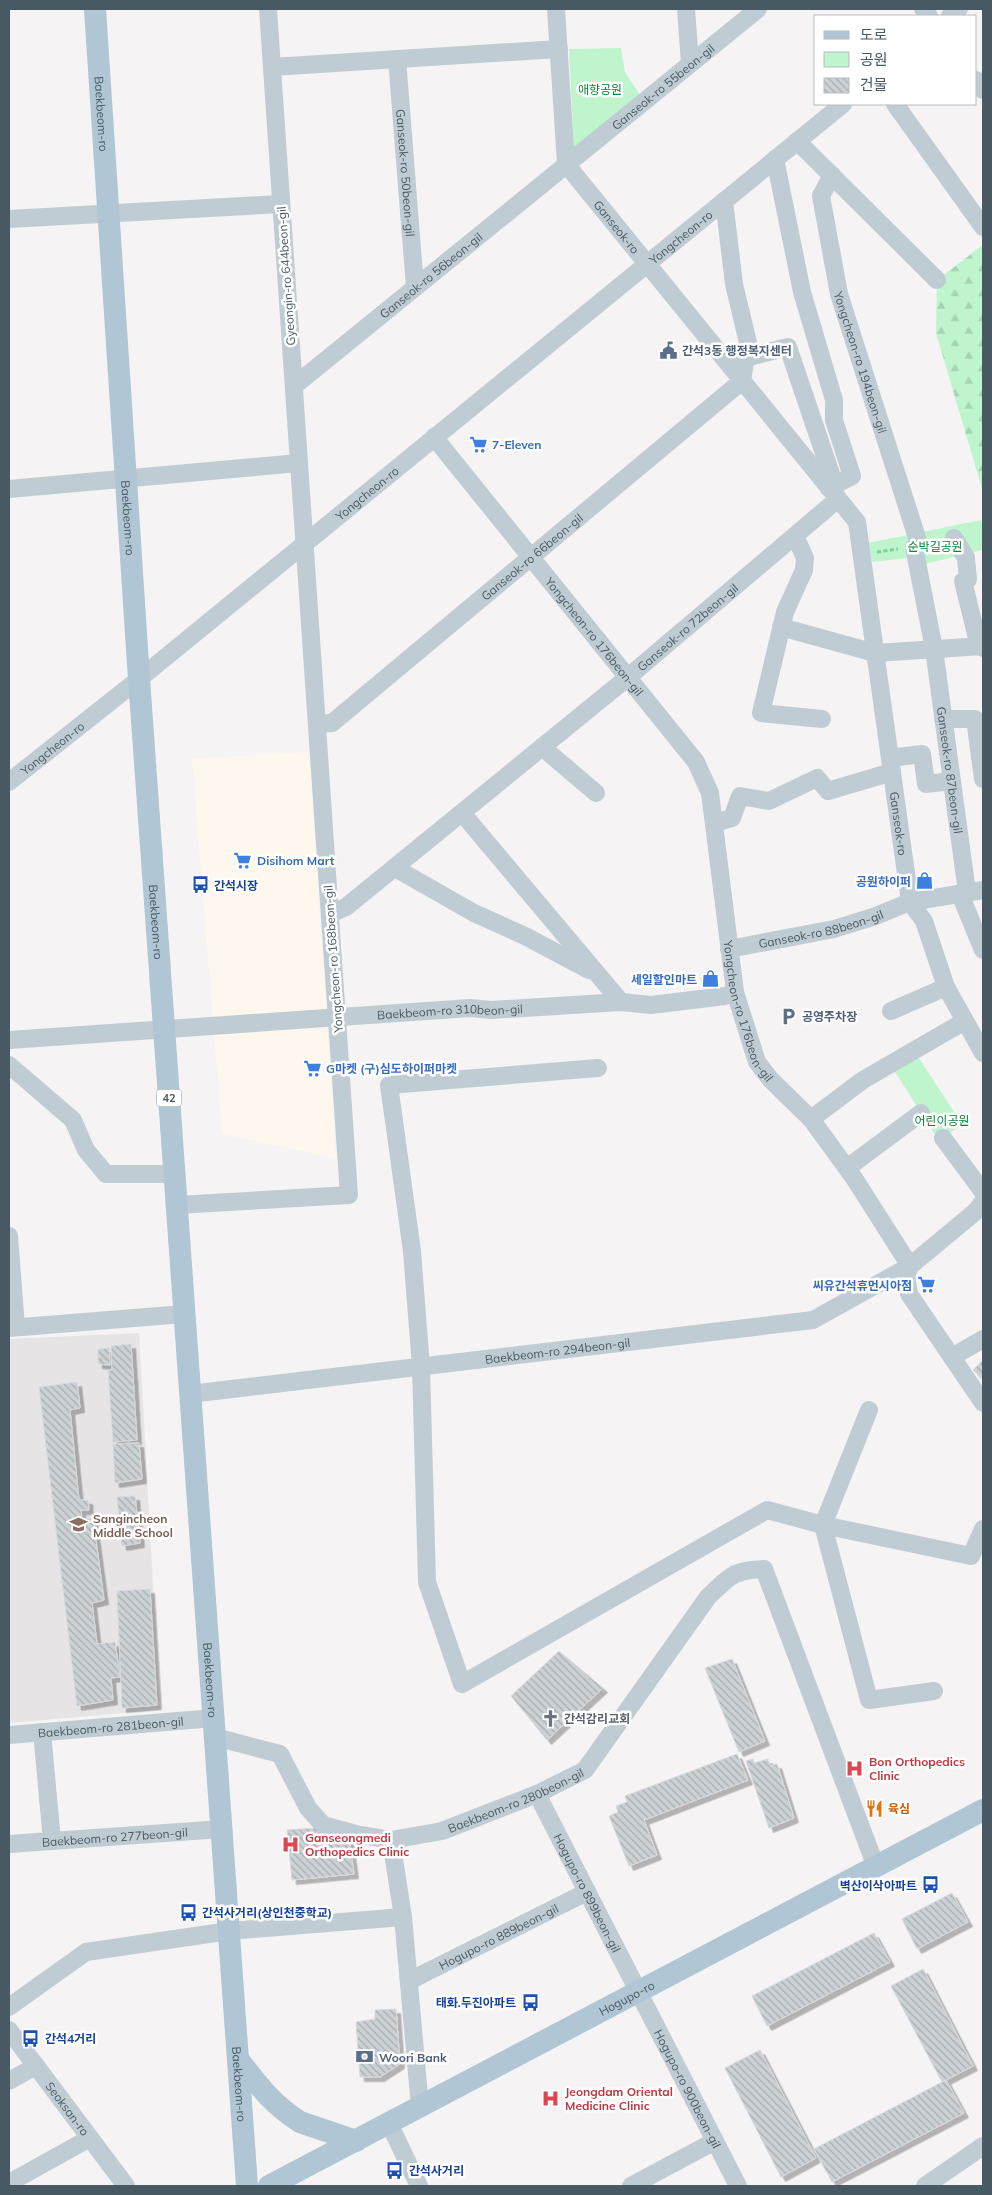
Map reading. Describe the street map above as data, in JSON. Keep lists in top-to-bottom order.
{
  "streets": {
    "main road": ["Baekbeom-ro", "42", "Hogupo-ro"],
    "street": [
      "Ganseok-ro 55beon-gil",
      "Ganseok-ro 50beon-gil",
      "Ganseok-ro",
      "Yongcheon-ro",
      "Ganseok-ro 56beon-gil",
      "Gyeongin-ro 644beon-gil",
      "Yongcheon-ro 194beon-gil",
      "Ganseok-ro 66beon-gil",
      "Ganseok-ro 72beon-gil",
      "Yongcheon-ro 176beon-gil",
      "Ganseok-ro 87beon-gil",
      "Ganseok-ro 88beon-gil",
      "Yongcheon-ro 168beon-gil",
      "Baekbeom-ro 310beon-gil",
      "Baekbeom-ro 294beon-gil",
      "Baekbeom-ro 281beon-gil",
      "Baekbeom-ro 280beon-gil",
      "Baekbeom-ro 277beon-gil",
      "Hogupo-ro 899beon-gil",
      "Hogupo-ro 889beon-gil",
      "Hogupo-ro 900beon-gil",
      "Seoksan-ro"
    ]
  },
  "crossings": [
    ["Ganseok-ro 55beon-gil", "Ganseok-ro"],
    ["Ganseok-ro 55beon-gil", "Ganseok-ro 56beon-gil"],
    ["Baekbeom-ro", "Yongcheon-ro"],
    ["Baekbeom-ro", "Yongcheon-ro 168beon-gil"],
    ["Baekbeom-ro", "Baekbeom-ro 310beon-gil"],
    ["Baekbeom-ro", "Baekbeom-ro 294beon-gil"],
    ["Baekbeom-ro", "Baekbeom-ro 281beon-gil"],
    ["Baekbeom-ro", "Baekbeom-ro 280beon-gil"],
    ["Baekbeom-ro", "Baekbeom-ro 277beon-gil"],
    ["Ganseok-ro 50beon-gil", "Ganseok-ro 56beon-gil"],
    ["Ganseok-ro", "Yongcheon-ro"],
    ["Ganseok-ro", "Ganseok-ro 56beon-gil"],
    ["Ganseok-ro", "Ganseok-ro 66beon-gil"],
    ["Ganseok-ro", "Ganseok-ro 72beon-gil"],
    ["Ganseok-ro", "Ganseok-ro 88beon-gil"],
    ["Yongcheon-ro", "Gyeongin-ro 644beon-gil"],
    ["Yongcheon-ro", "Ganseok-ro 66beon-gil"],
    ["Yongcheon-ro", "Yongcheon-ro 176beon-gil"],
    ["Yongcheon-ro", "Yongcheon-ro 168beon-gil"],
    ["Ganseok-ro 56beon-gil", "Gyeongin-ro 644beon-gil"],
    ["Gyeongin-ro 644beon-gil", "Yongcheon-ro 168beon-gil"],
    ["Yongcheon-ro 194beon-gil", "Ganseok-ro 87beon-gil"],
    ["Ganseok-ro 66beon-gil", "Yongcheon-ro 176beon-gil"],
    ["Ganseok-ro 66beon-gil", "Yongcheon-ro 168beon-gil"],
    ["Ganseok-ro 72beon-gil", "Yongcheon-ro 176beon-gil"],
    ["Ganseok-ro 72beon-gil", "Yongcheon-ro 168beon-gil"],
    ["Yongcheon-ro 176beon-gil", "Ganseok-ro 88beon-gil"],
    ["Yongcheon-ro 176beon-gil", "Baekbeom-ro 310beon-gil"],
    ["Yongcheon-ro 176beon-gil", "Baekbeom-ro 294beon-gil"],
    ["Yongcheon-ro 168beon-gil", "Baekbeom-ro 310beon-gil"],
    ["Baekbeom-ro 281beon-gil", "Baekbeom-ro 280beon-gil"],
    ["Baekbeom-ro 280beon-gil", "Hogupo-ro 899beon-gil"],
    ["Baekbeom-ro 280beon-gil", "Hogupo-ro"],
    ["Hogupo-ro 899beon-gil", "Hogupo-ro 889beon-gil"],
    ["Hogupo-ro 899beon-gil", "Hogupo-ro"],
    ["Hogupo-ro 899beon-gil", "Hogupo-ro 900beon-gil"],
    ["Hogupo-ro", "Hogupo-ro 900beon-gil"]
  ],
  "parks": ["애향공원", "순박길공원", "어린이공원"],
  "places": {
    "public building": ["간석3동 행정복지센터"],
    "supermarket": [
      "7-Eleven",
      "Disihom Mart",
      "G마켓 (구)심도하이퍼마켓",
      "씨유간석휴먼시아점"
    ],
    "shop": ["공원하이퍼", "세일할인마트"],
    "bus stop": [
      "간석시장",
      "벽산이삭아파트",
      "간석사거리(상인천중학교)",
      "태화.두진아파트",
      "간석4거리",
      "간석사거리"
    ],
    "parking": ["공영주차장"],
    "school or university": ["Sangincheon Middle School"],
    "church": ["간석감리교회"],
    "hospital": ["Bon Orthopedics Clinic", "Ganseongmedi Orthopedics Clinic", "Jeongdam Oriental Medicine Clinic"],
    "restaurant": ["육심"],
    "bank": ["Woori Bank"]
  },
  "legend": ["도로", "공원", "건물"]
}
